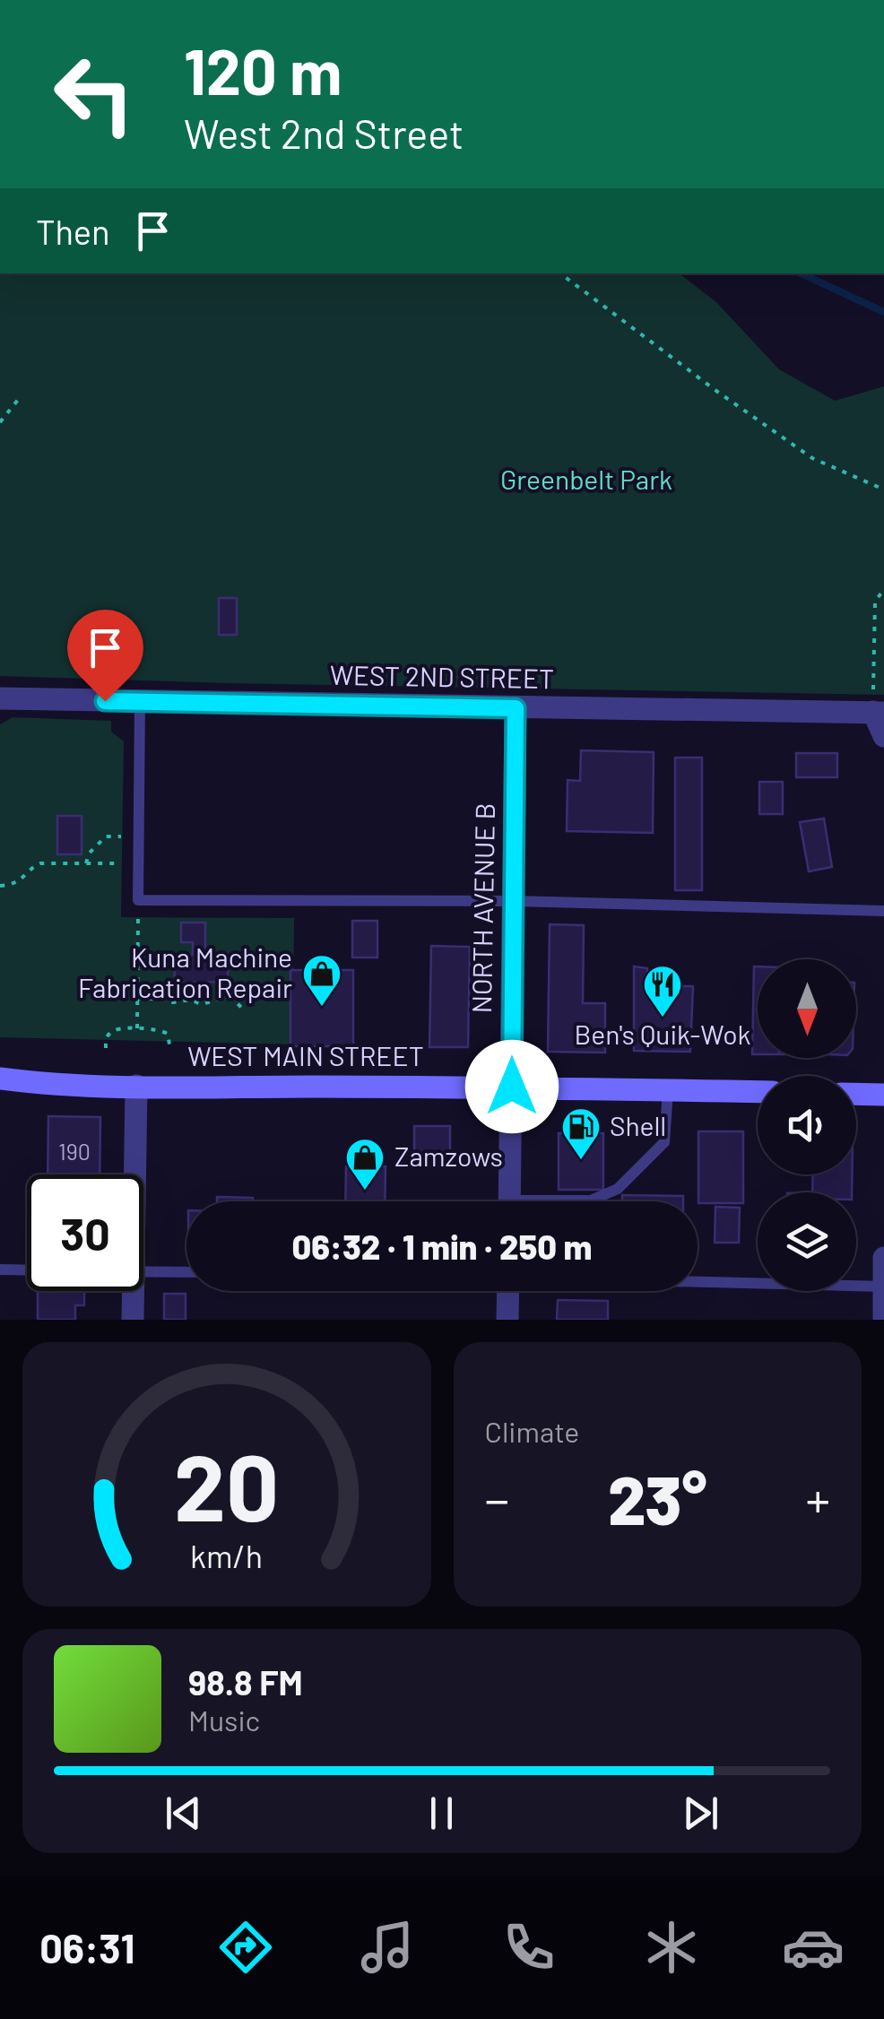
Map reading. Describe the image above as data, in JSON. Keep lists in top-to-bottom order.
{
  "streets": {
    "main road": ["WEST MAIN STREET"],
    "street": ["WEST 2ND STREET", "NORTH AVENUE B"]
  },
  "crossings": [
    ["WEST 2ND STREET", "NORTH AVENUE B"],
    ["NORTH AVENUE B", "WEST MAIN STREET"]
  ],
  "parks": ["Greenbelt Park"],
  "places": {
    "shop": ["Kuna Machine Fabrication Repair", "Zamzows"],
    "restaurant": ["Ben's Quik-Wok"],
    "fuel station": ["Shell"]
  },
  "house_numbers": ["190"],
  "north": "bottom",
  "page": {
    "turn": ["120 m", "West 2nd Street"],
    "then": "Then",
    "limit": "30",
    "trip": "06:32 · 1 min · 250 m",
    "tile": "Climate",
    "heat": ["−", "23°", "+"],
    "song": ["98.8 FM", "Music"],
    "tabs": "06:31",
    "gauge": ["20", "km/h"]
  }
}
